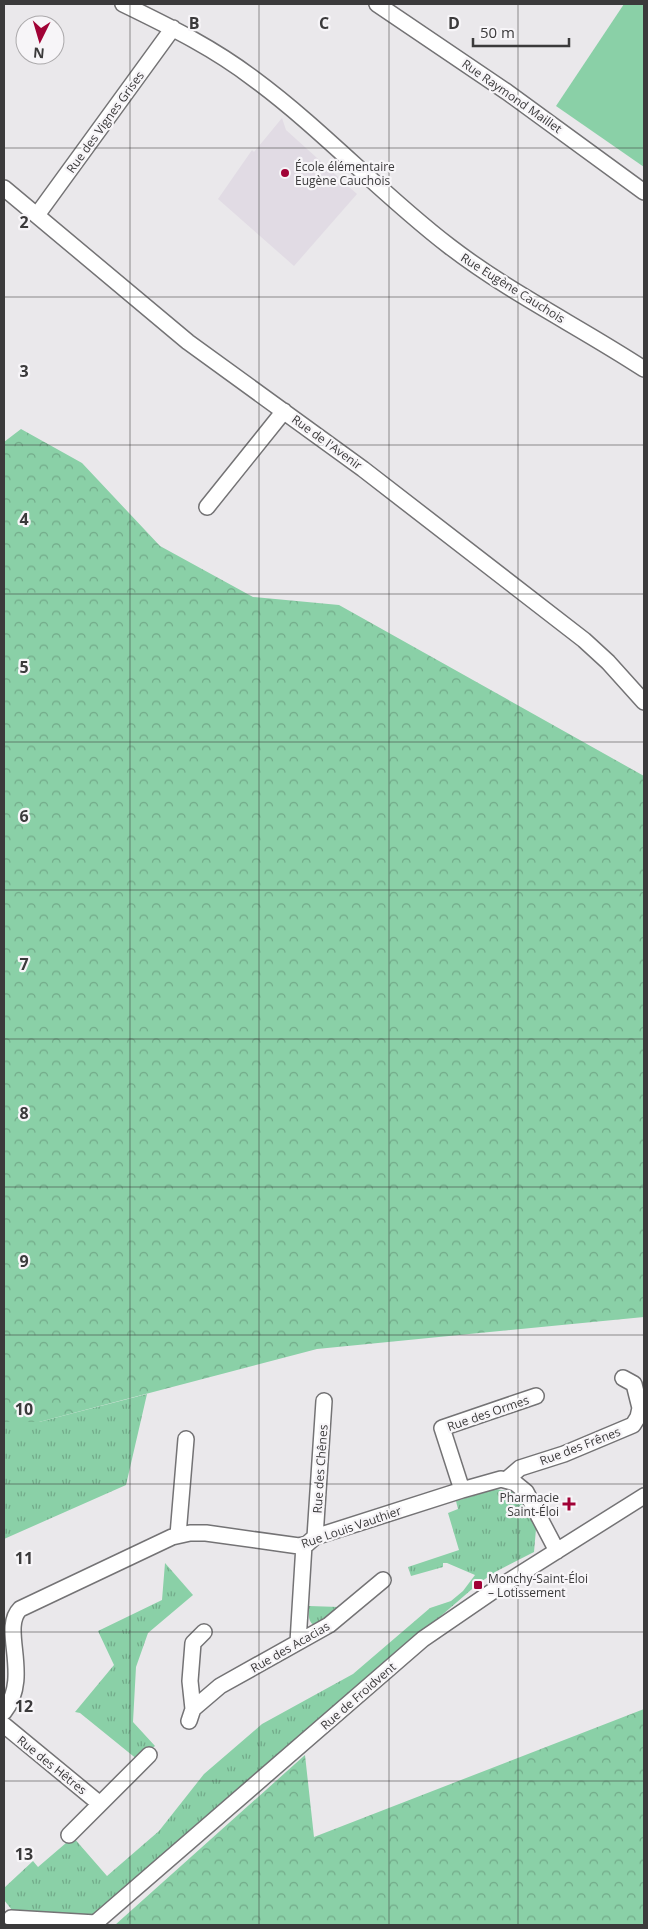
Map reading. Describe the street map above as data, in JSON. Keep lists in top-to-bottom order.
{
  "streets": {
    "street": [
      "Rue Raymond Maillet",
      "Rue des Vignes Grises",
      "Rue Eugène Cauchois",
      "Rue de l'Avenir",
      "Rue des Ormes",
      "Rue des Frênes",
      "Rue des Chênes",
      "Rue Louis Vauthier",
      "Rue des Acacias",
      "Rue de Froidvent",
      "Rue des Hêtres"
    ]
  },
  "crossings": [
    ["Rue des Vignes Grises", "Rue Eugène Cauchois"],
    ["Rue des Vignes Grises", "Rue de l'Avenir"],
    ["Rue des Ormes", "Rue Louis Vauthier"],
    ["Rue des Frênes", "Rue Louis Vauthier"],
    ["Rue des Chênes", "Rue Louis Vauthier"]
  ],
  "places": {
    "other": ["École élémentaire Eugène Cauchois"],
    "health": ["Pharmacie Saint-Éloi"],
    "transit": ["Monchy-Saint-Éloi – Lotissement"]
  },
  "scale_bar": "50 m",
  "north": "bottom",
  "grid": {
    "columns": ["B", "C", "D"],
    "rows": [
      "2",
      "3",
      "4",
      "5",
      "6",
      "7",
      "8",
      "9",
      "10",
      "11",
      "12",
      "13"
    ]
  }
}
